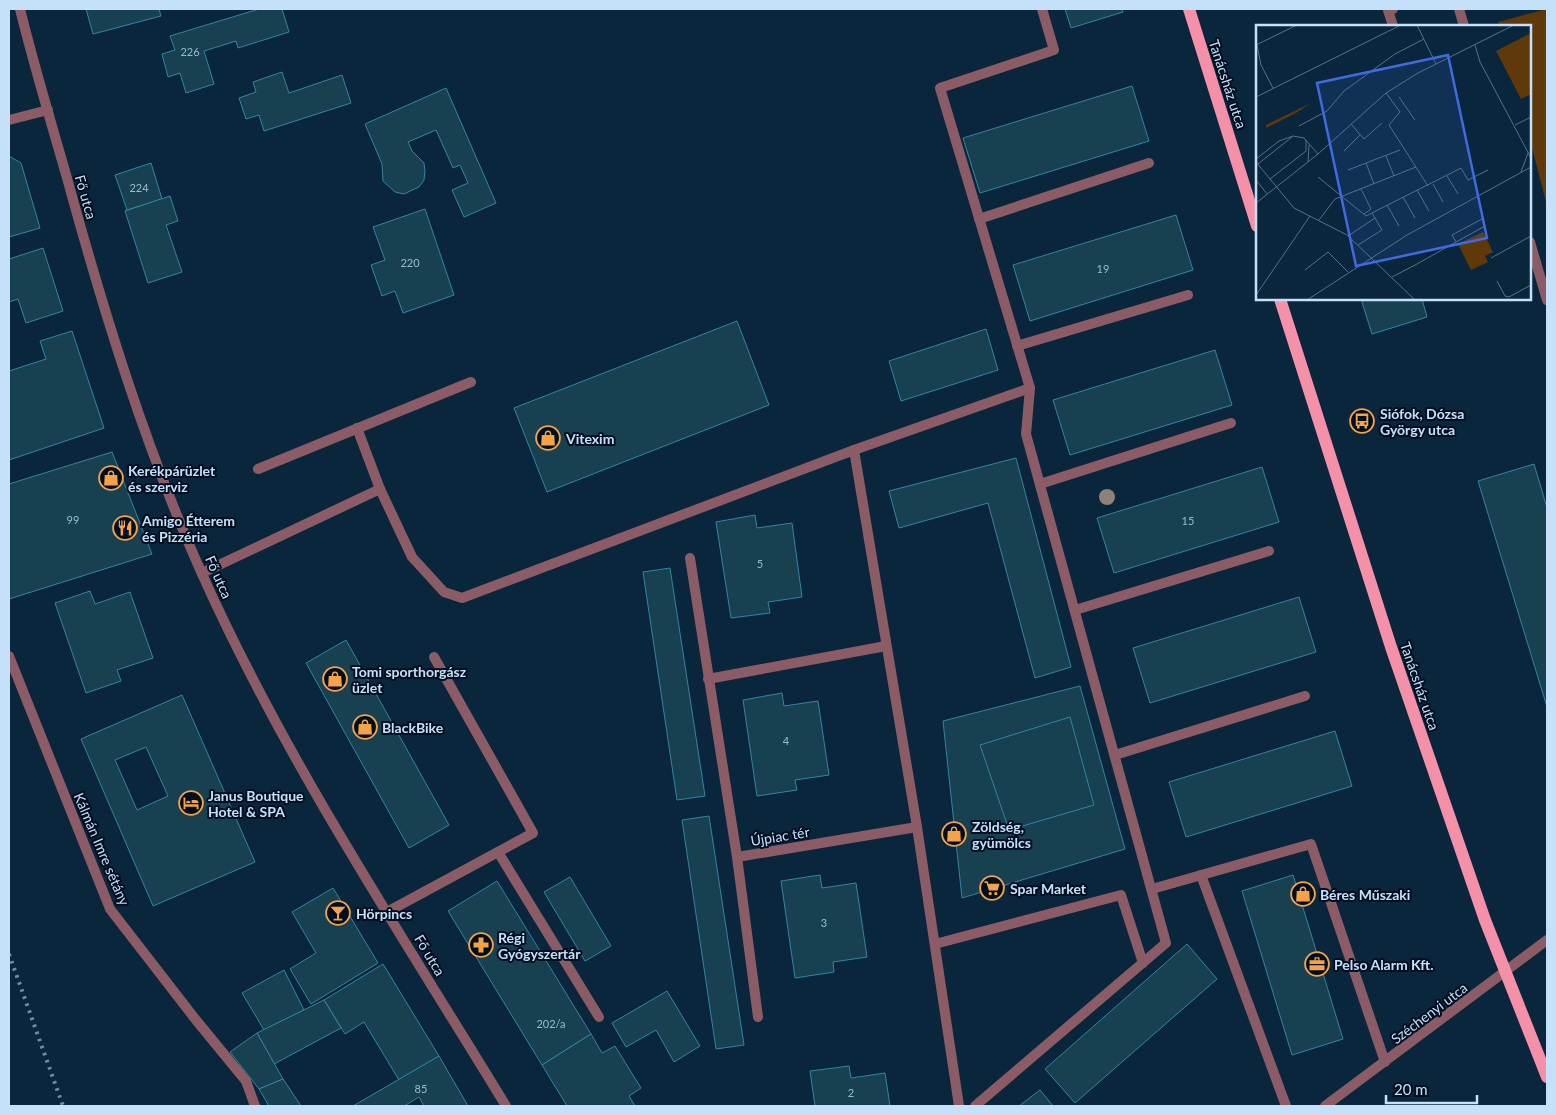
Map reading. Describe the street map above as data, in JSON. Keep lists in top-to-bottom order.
{
  "streets": {
    "main road": ["Tanácsház utca"],
    "street": [
      "Fő utca",
      "Újpiac tér",
      "Kálmán Imre sétány",
      "Széchenyi utca"
    ]
  },
  "crossings": [
    ["Tanácsház utca", "Széchenyi utca"]
  ],
  "places": {
    "bus stop": ["Siófok, Dózsa György utca"],
    "shop": [
      "Vitexim",
      "Kerékpárüzlet és szerviz",
      "Tomi sporthorgász üzlet",
      "BlackBike",
      "Zöldség, gyümölcs",
      "Béres Műszaki"
    ],
    "restaurant": ["Amigo Étterem és Pizzéria"],
    "hotel": ["Janus Boutique Hotel & SPA"],
    "supermarket": ["Spar Market"],
    "bar": ["Hörpincs"],
    "pharmacy": ["Régi Gyógyszertár"],
    "office": ["Pelso Alarm Kft."]
  },
  "house_numbers": [
    "226",
    "224",
    "220",
    "19",
    "99",
    "15",
    "5",
    "4",
    "3",
    "202/a",
    "85",
    "2"
  ],
  "scale_bar": "20 m"
}
